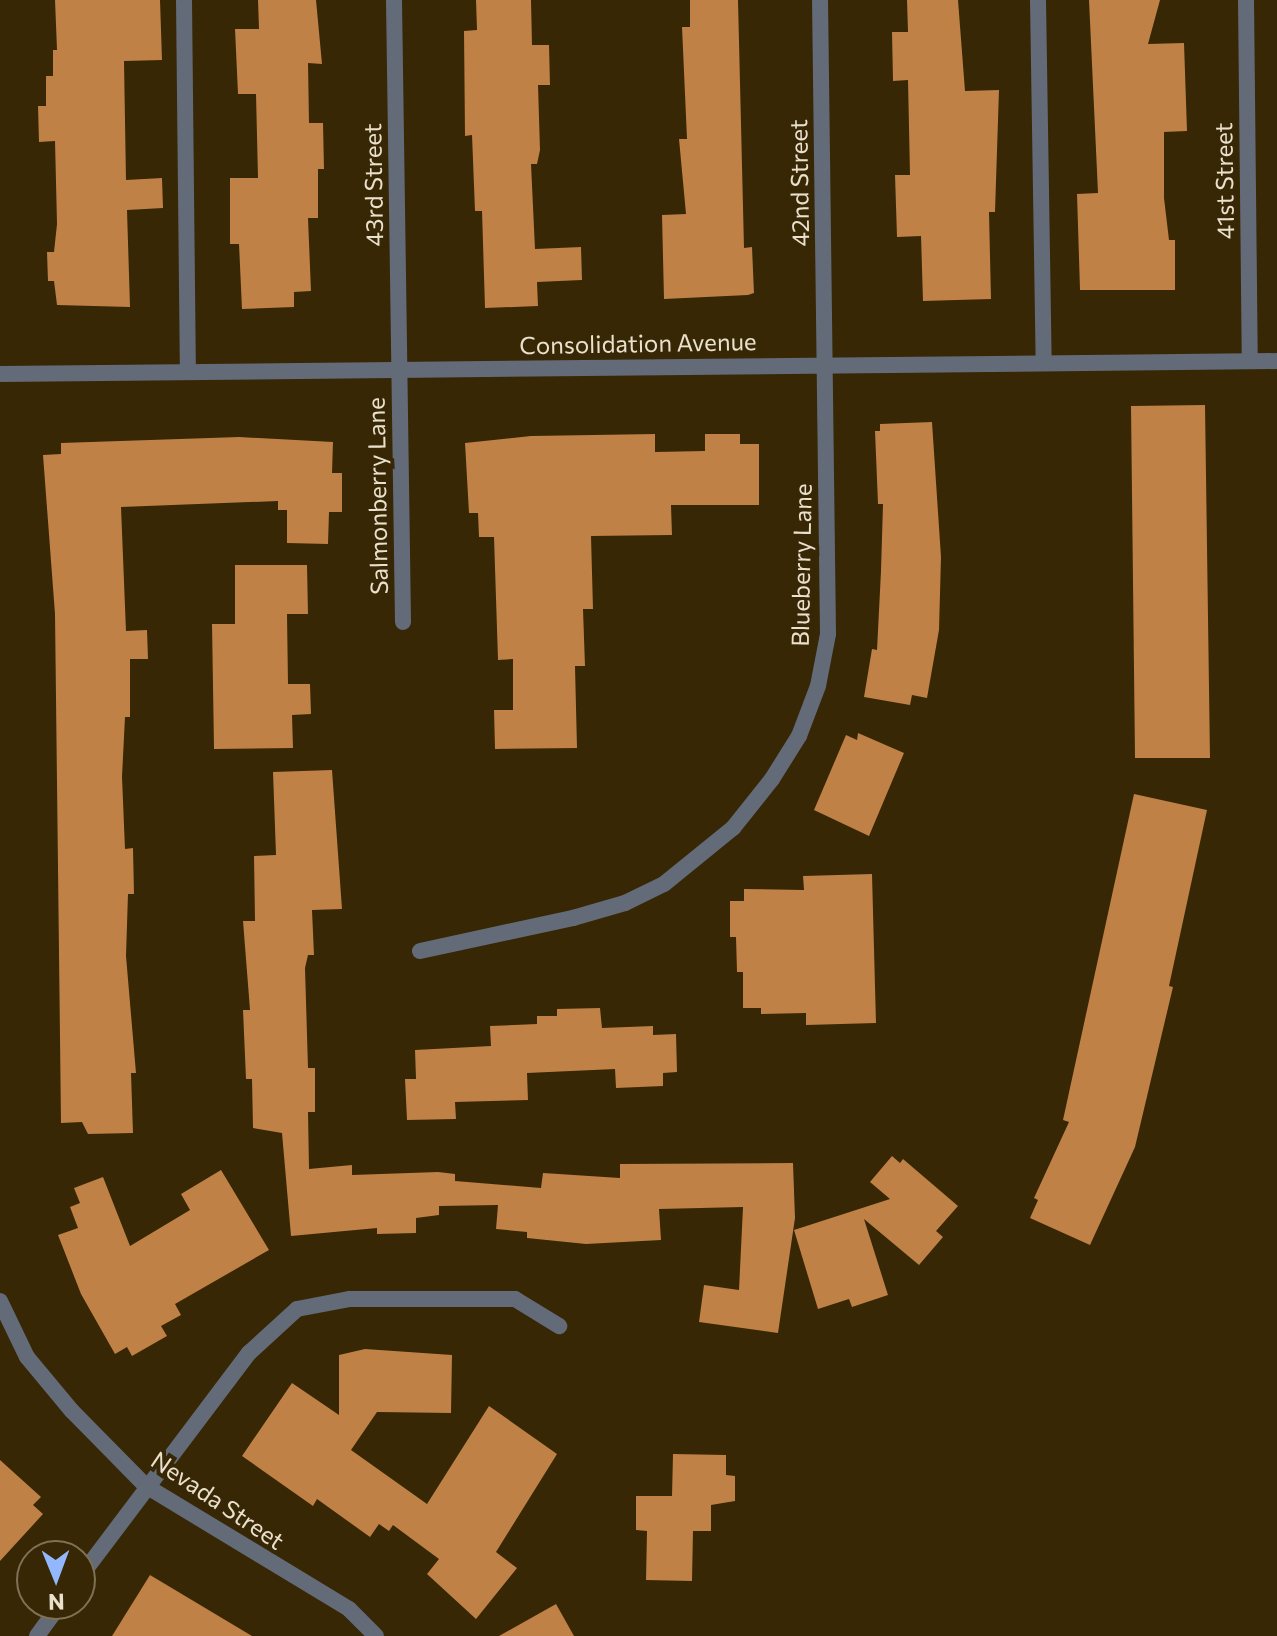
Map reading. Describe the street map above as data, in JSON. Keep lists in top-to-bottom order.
{
  "streets": {
    "street": [
      "41st Street",
      "42nd Street",
      "43rd Street",
      "Consolidation Avenue",
      "Salmonberry Lane",
      "Blueberry Lane",
      "Nevada Street"
    ]
  },
  "crossings": [
    ["41st Street", "Consolidation Avenue"],
    ["42nd Street", "Consolidation Avenue"],
    ["42nd Street", "Blueberry Lane"],
    ["43rd Street", "Consolidation Avenue"],
    ["43rd Street", "Salmonberry Lane"],
    ["Consolidation Avenue", "Salmonberry Lane"],
    ["Consolidation Avenue", "Blueberry Lane"]
  ],
  "north": "bottom"
}
